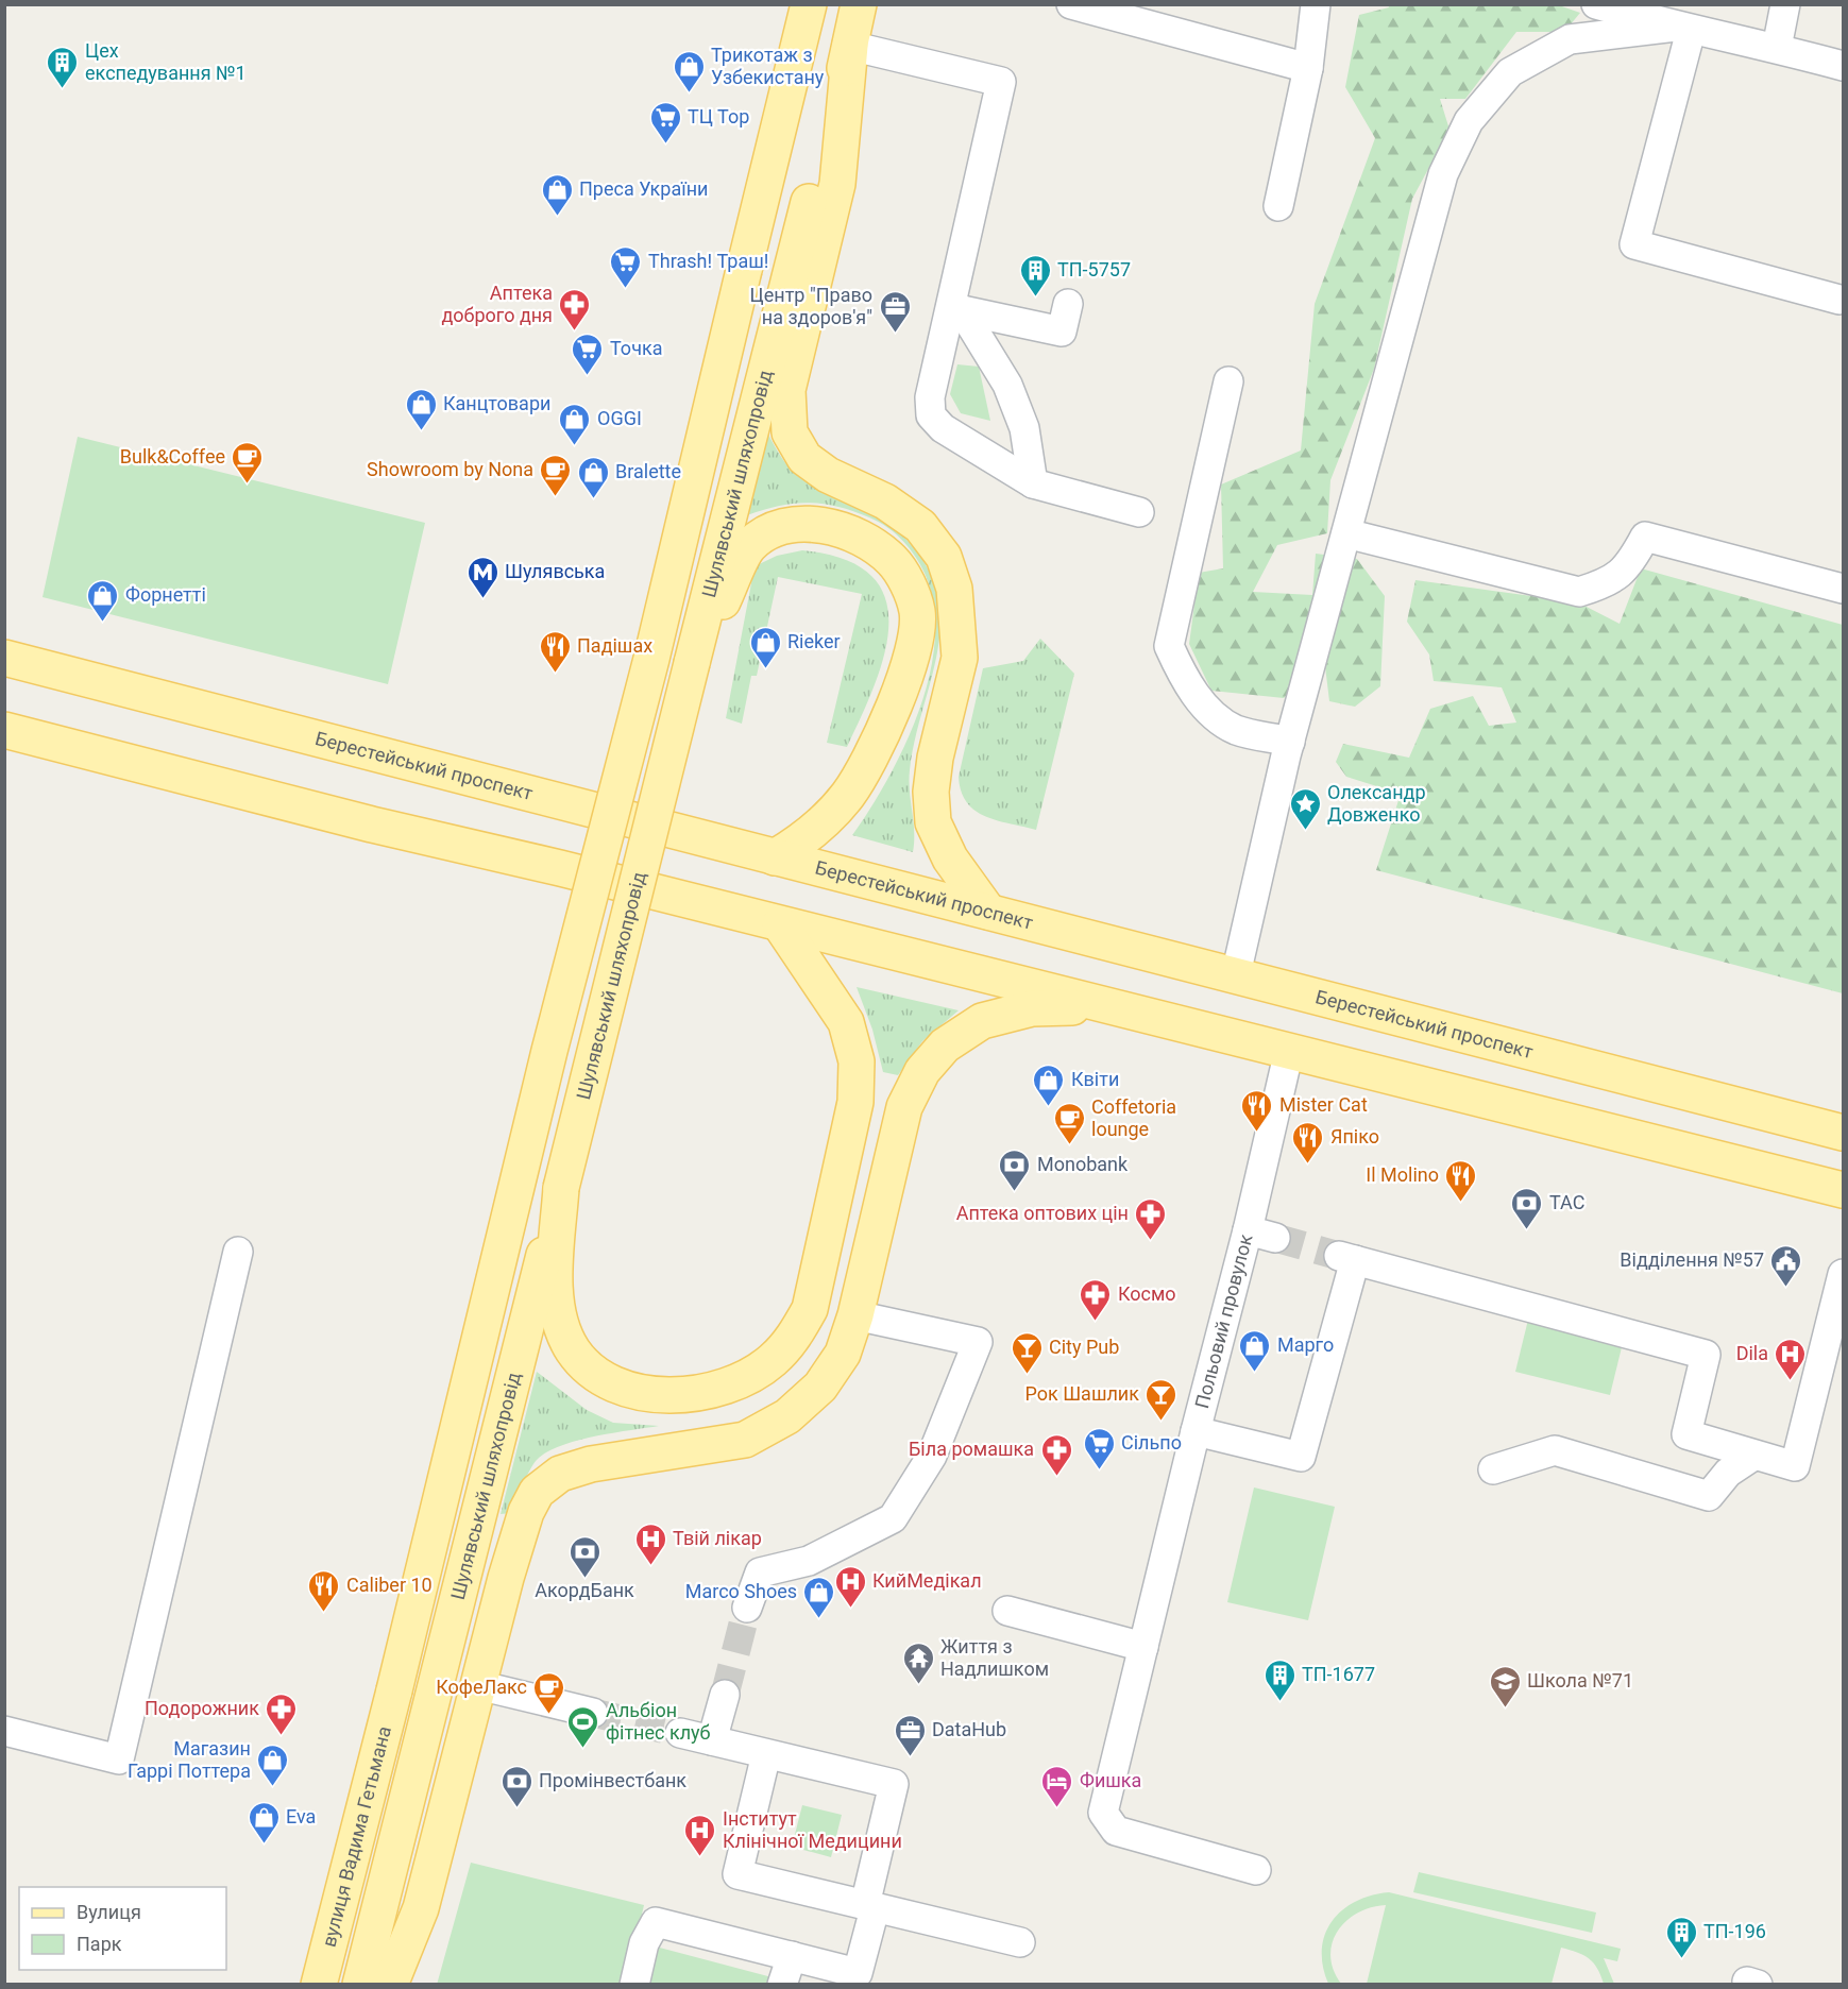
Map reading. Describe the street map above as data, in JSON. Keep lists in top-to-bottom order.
{
  "streets": {
    "main road": ["Шулявський шляхопровід", "Берестейський проспект", "вулиця Вадима Гетьмана"],
    "lane": ["Польовий провулок"]
  },
  "crossings": [
    ["Шулявський шляхопровід", "вулиця Вадима Гетьмана"]
  ],
  "places": {
    "building": [
      "Цех експедування №1",
      "ТП-5757",
      "ТП-1677",
      "ТП-196"
    ],
    "shop": [
      "Трикотаж з Узбекистану",
      "Преса України",
      "Канцтовари",
      "OGGI",
      "Bralette",
      "Форнетті",
      "Rieker",
      "Квіти",
      "Марго",
      "Marco Shoes",
      "Магазин Гаррі Поттера",
      "Eva"
    ],
    "supermarket": [
      "ТЦ Тор",
      "Thrash! Траш!",
      "Точка",
      "Сільпо"
    ],
    "pharmacy": [
      "Аптека доброго дня",
      "Аптека оптових цін",
      "Космо",
      "Біла ромашка",
      "Подорожник"
    ],
    "office": ["Центр \"Право на здоров'я\"", "DataHub"],
    "cafe": [
      "Bulk&Coffee",
      "Showroom by Nona",
      "Coffetoria lounge",
      "КофеЛакс"
    ],
    "metro station": ["Шулявська"],
    "restaurant": [
      "Падішах",
      "Mister Cat",
      "Япіко",
      "Il Molino",
      "Caliber 10"
    ],
    "place": ["Олександр Довженко"],
    "bank": [
      "Monobank",
      "ТАС",
      "АкордБанк",
      "Промінвестбанк"
    ],
    "public building": ["Відділення №57"],
    "bar": ["City Pub", "Рок Шашлик"],
    "hospital": [
      "Dila",
      "Твій лікар",
      "КийМедікал",
      "Інститут Клінічної Медицини"
    ],
    "temple": ["Життя з Надлишком"],
    "school or university": ["Школа №71"],
    "sports": ["Альбіон фітнес клуб"],
    "hotel": ["Фишка"]
  },
  "legend": ["Вулиця", "Парк"]
}
